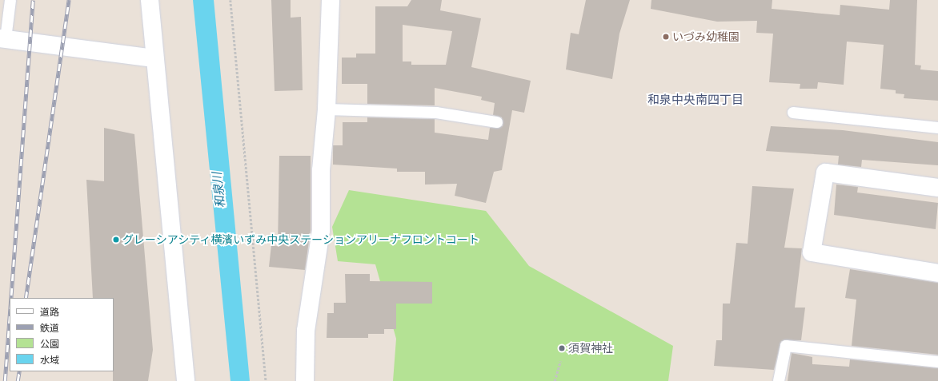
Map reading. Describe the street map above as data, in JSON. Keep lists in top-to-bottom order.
{
  "districts": ["和泉中央南四丁目"],
  "water": ["和泉川"],
  "places": ["いづみ幼稚園", "グレーシアシティ横濱いずみ中央ステーションアリーナフロントコート", "須賀神社"],
  "legend": [
    "道路",
    "鉄道",
    "公園",
    "水域"
  ]
}
